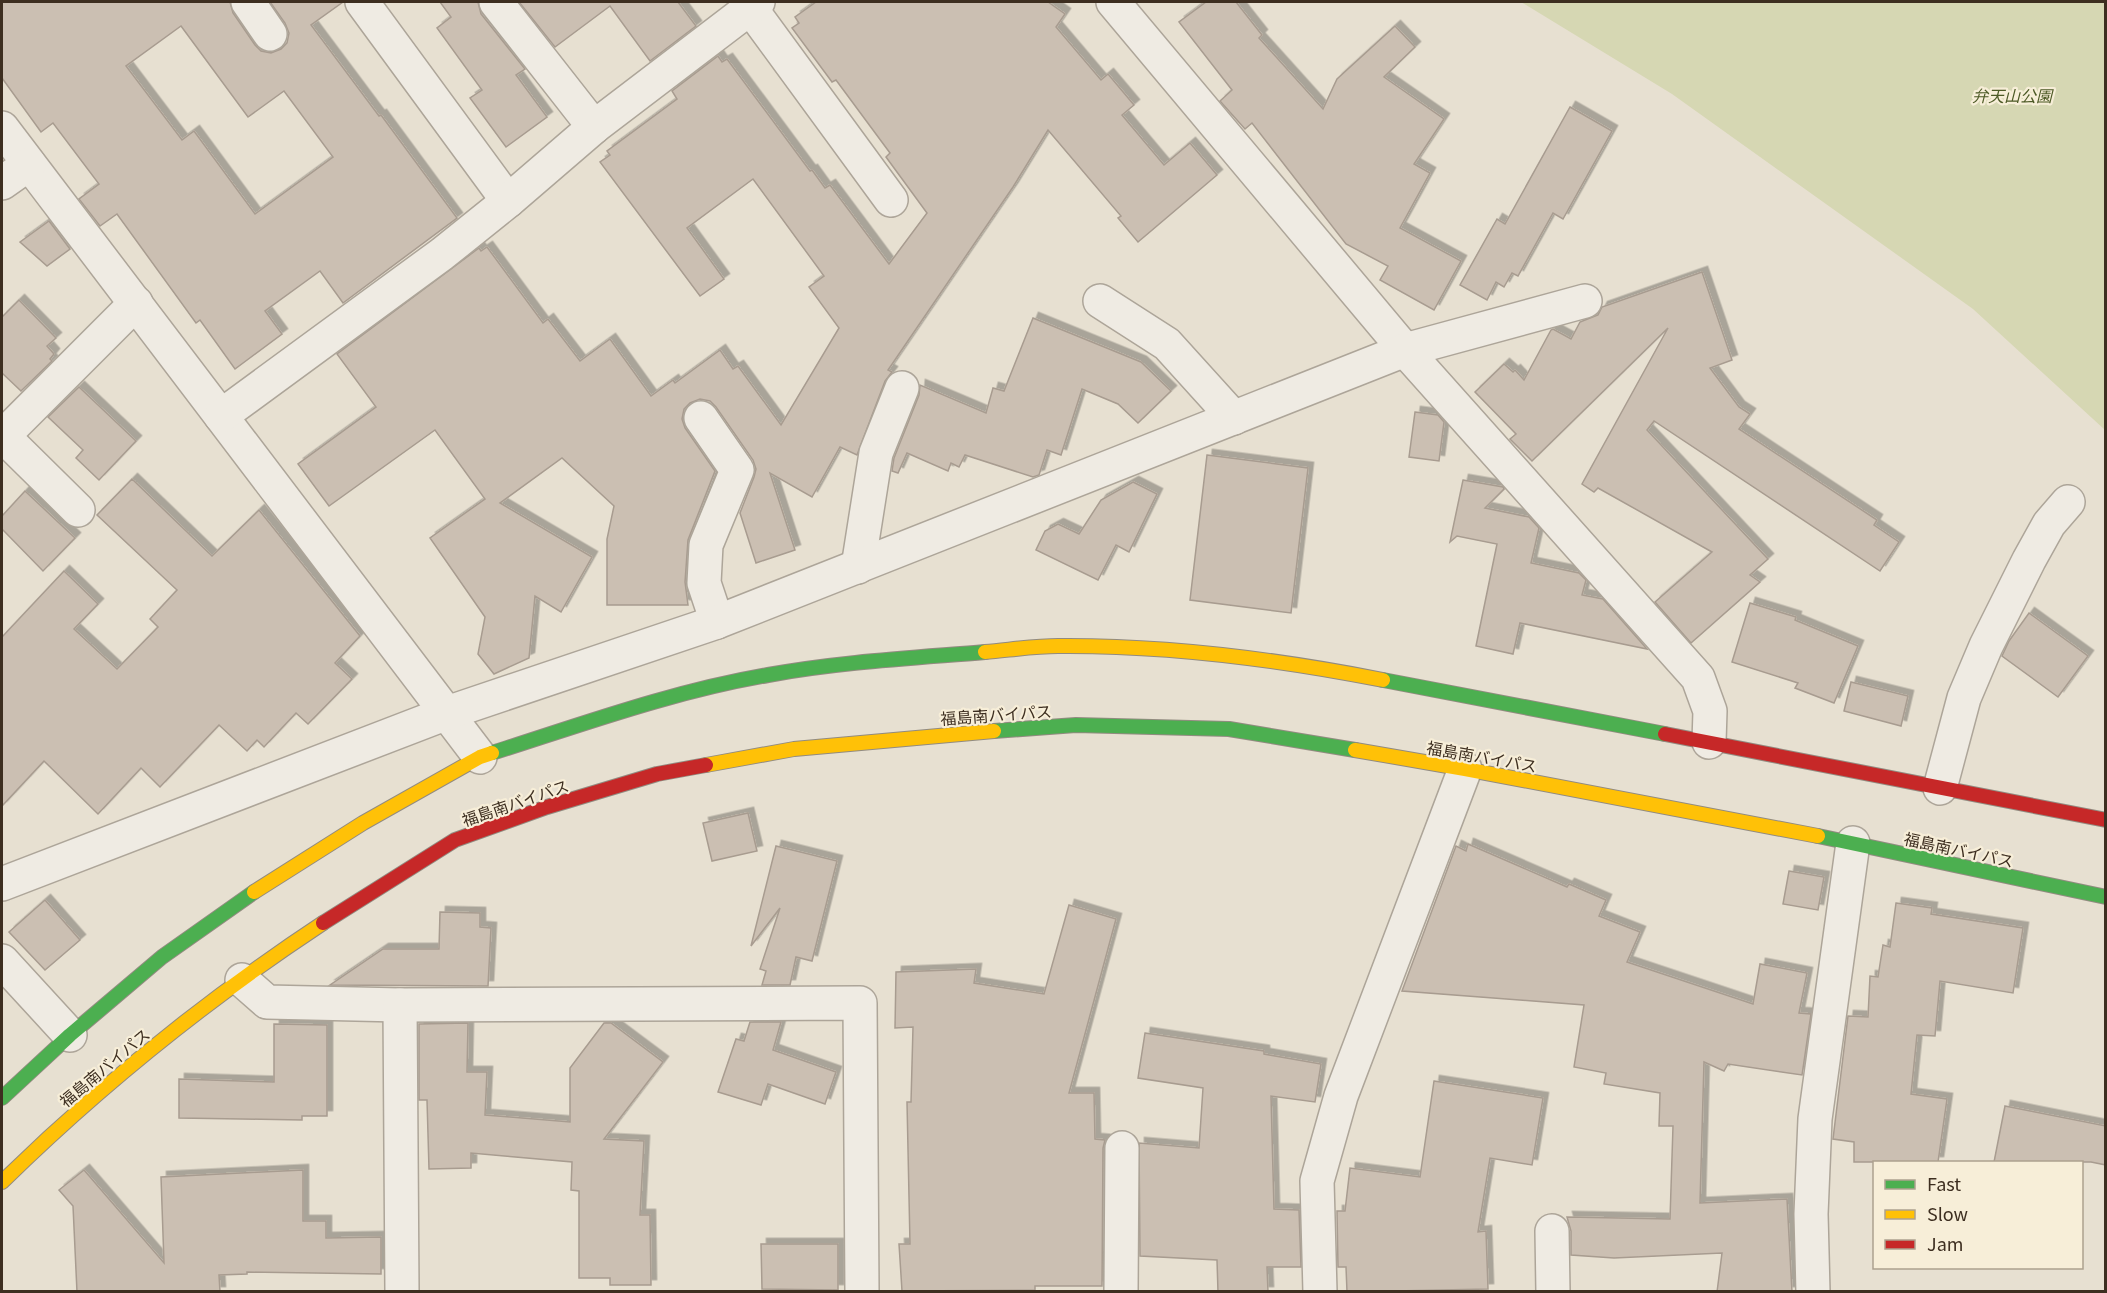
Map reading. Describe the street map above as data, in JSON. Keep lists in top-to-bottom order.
{
  "streets": {
    "highway": ["福島南バイパス"]
  },
  "parks": ["弁天山公園"],
  "legend": ["Fast", "Slow", "Jam"]
}
